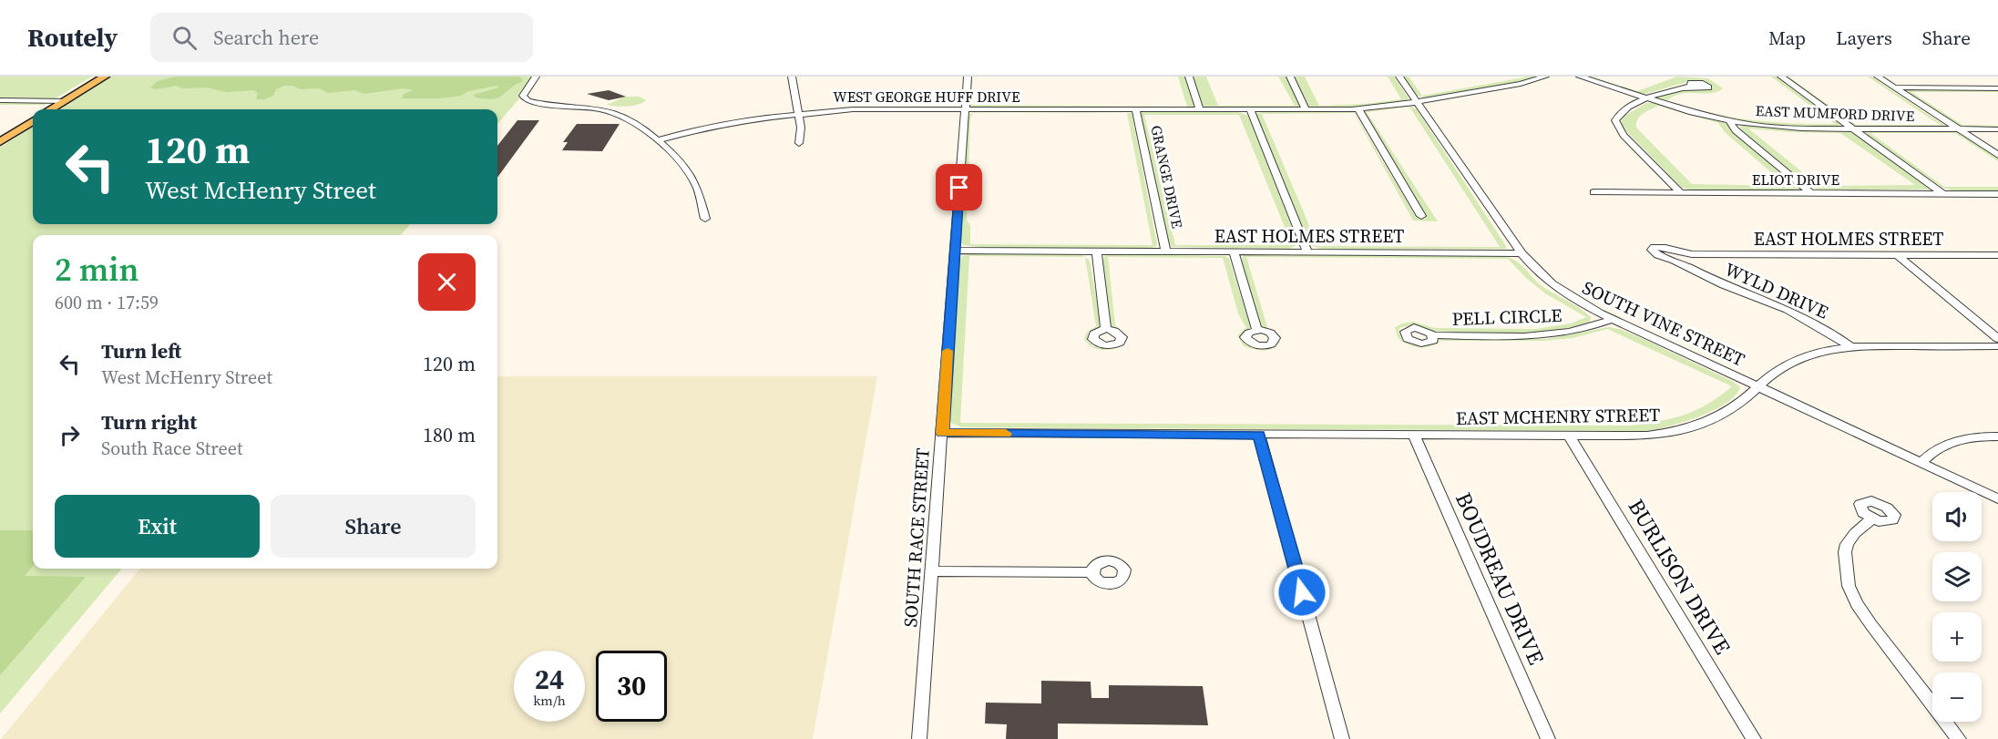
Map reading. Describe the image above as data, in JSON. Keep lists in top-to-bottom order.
{
  "streets": {
    "street": [
      "WEST GEORGE HUFF DRIVE",
      "EAST MUMFORD DRIVE",
      "GRANGE DRIVE",
      "ELIOT DRIVE",
      "EAST HOLMES STREET",
      "WYLD DRIVE",
      "PELL CIRCLE",
      "SOUTH VINE STREET",
      "EAST MCHENRY STREET",
      "SOUTH RACE STREET",
      "BURLISON DRIVE",
      "BOUDREAU DRIVE"
    ]
  },
  "crossings": [
    ["WEST GEORGE HUFF DRIVE", "GRANGE DRIVE"],
    ["WEST GEORGE HUFF DRIVE", "SOUTH VINE STREET"],
    ["WEST GEORGE HUFF DRIVE", "SOUTH RACE STREET"],
    ["GRANGE DRIVE", "EAST HOLMES STREET"],
    ["EAST HOLMES STREET", "WYLD DRIVE"],
    ["EAST HOLMES STREET", "SOUTH VINE STREET"],
    ["EAST HOLMES STREET", "SOUTH RACE STREET"],
    ["WYLD DRIVE", "EAST MCHENRY STREET"],
    ["PELL CIRCLE", "SOUTH VINE STREET"],
    ["SOUTH VINE STREET", "EAST MCHENRY STREET"],
    ["EAST MCHENRY STREET", "SOUTH RACE STREET"],
    ["EAST MCHENRY STREET", "BURLISON DRIVE"],
    ["EAST MCHENRY STREET", "BOUDREAU DRIVE"]
  ],
  "page": {
    "header": "Routely",
    "search": "Search here",
    "nav": ["Map", "Layers", "Share"],
    "turn": ["120 m", "West McHenry Street"],
    "heading": ["2 min", "600 m · 17:59"],
    "list": [
      {
        "name": "Turn left",
        "note": "West McHenry Street",
        "value": "120 m"
      },
      {
        "name": "Turn right",
        "note": "South Race Street",
        "value": "180 m"
      }
    ],
    "buttons": ["Exit", "Share"],
    "map_buttons": ["+", "−"],
    "speed": "24 km/h",
    "limit": "30"
  }
}
